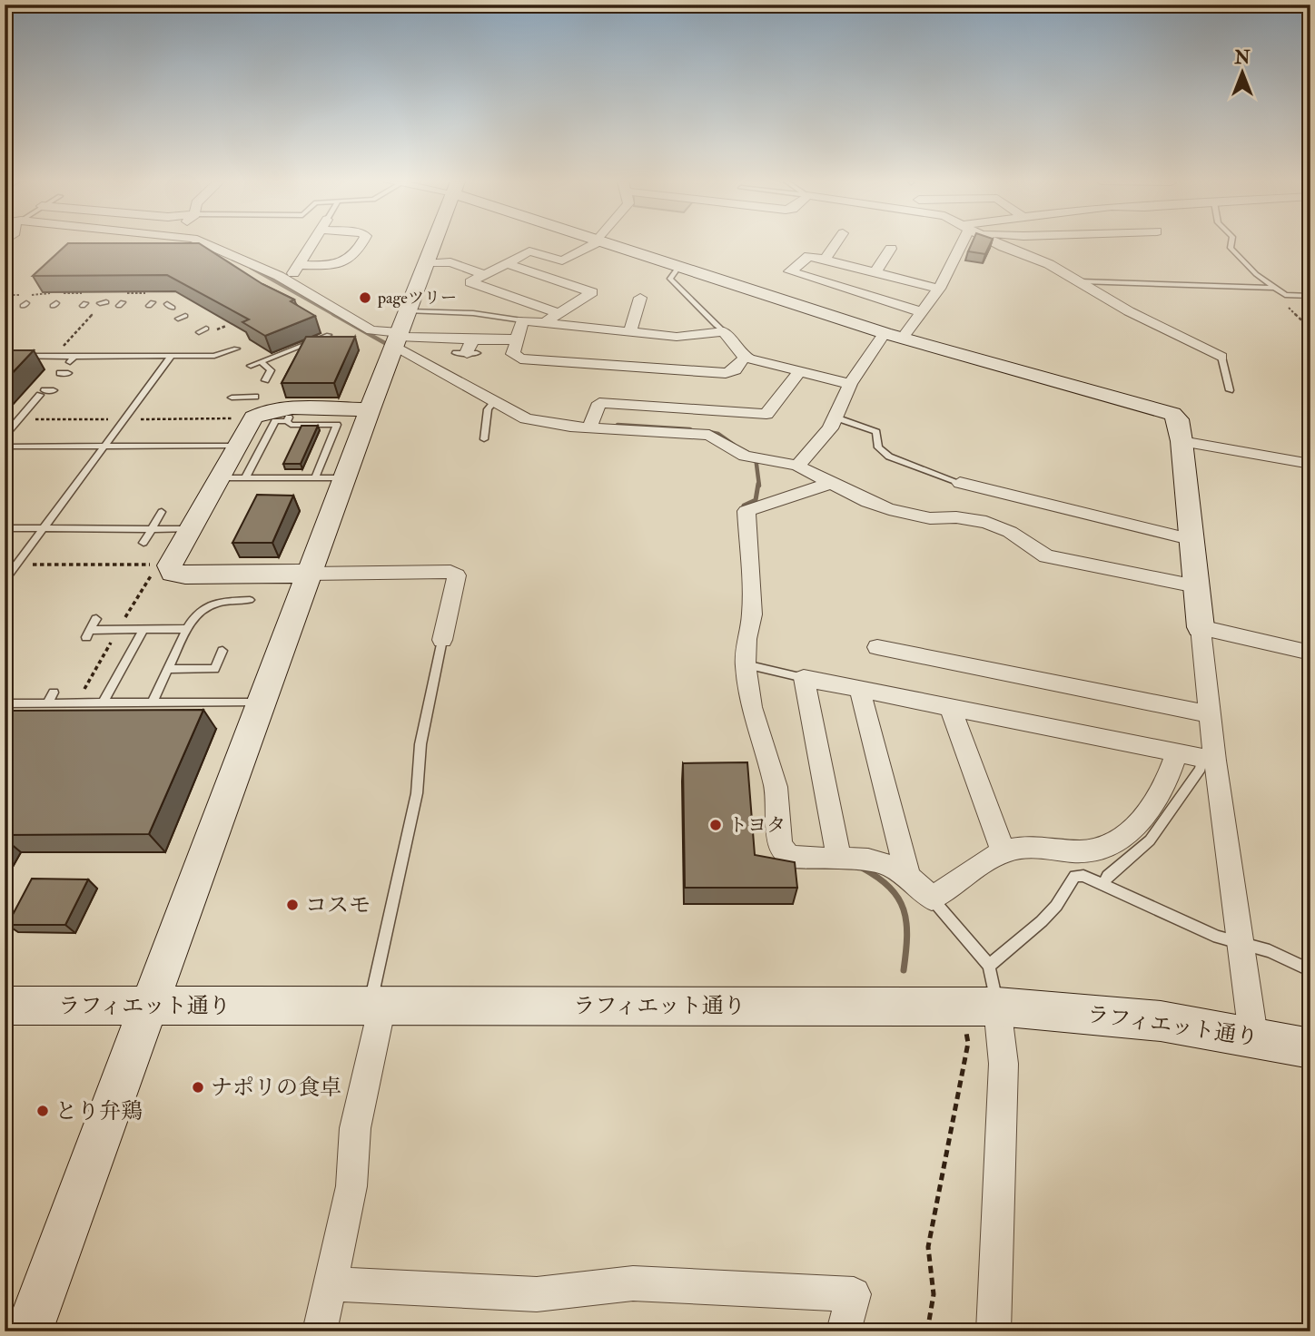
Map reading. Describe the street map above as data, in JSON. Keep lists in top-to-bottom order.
{
  "streets": {
    "street": ["ラフィエット通り"]
  },
  "places": [
    "pageツリー",
    "トヨタ",
    "コスモ",
    "ナポリの食卓",
    "とり弁鶏"
  ],
  "north": "top"
}
